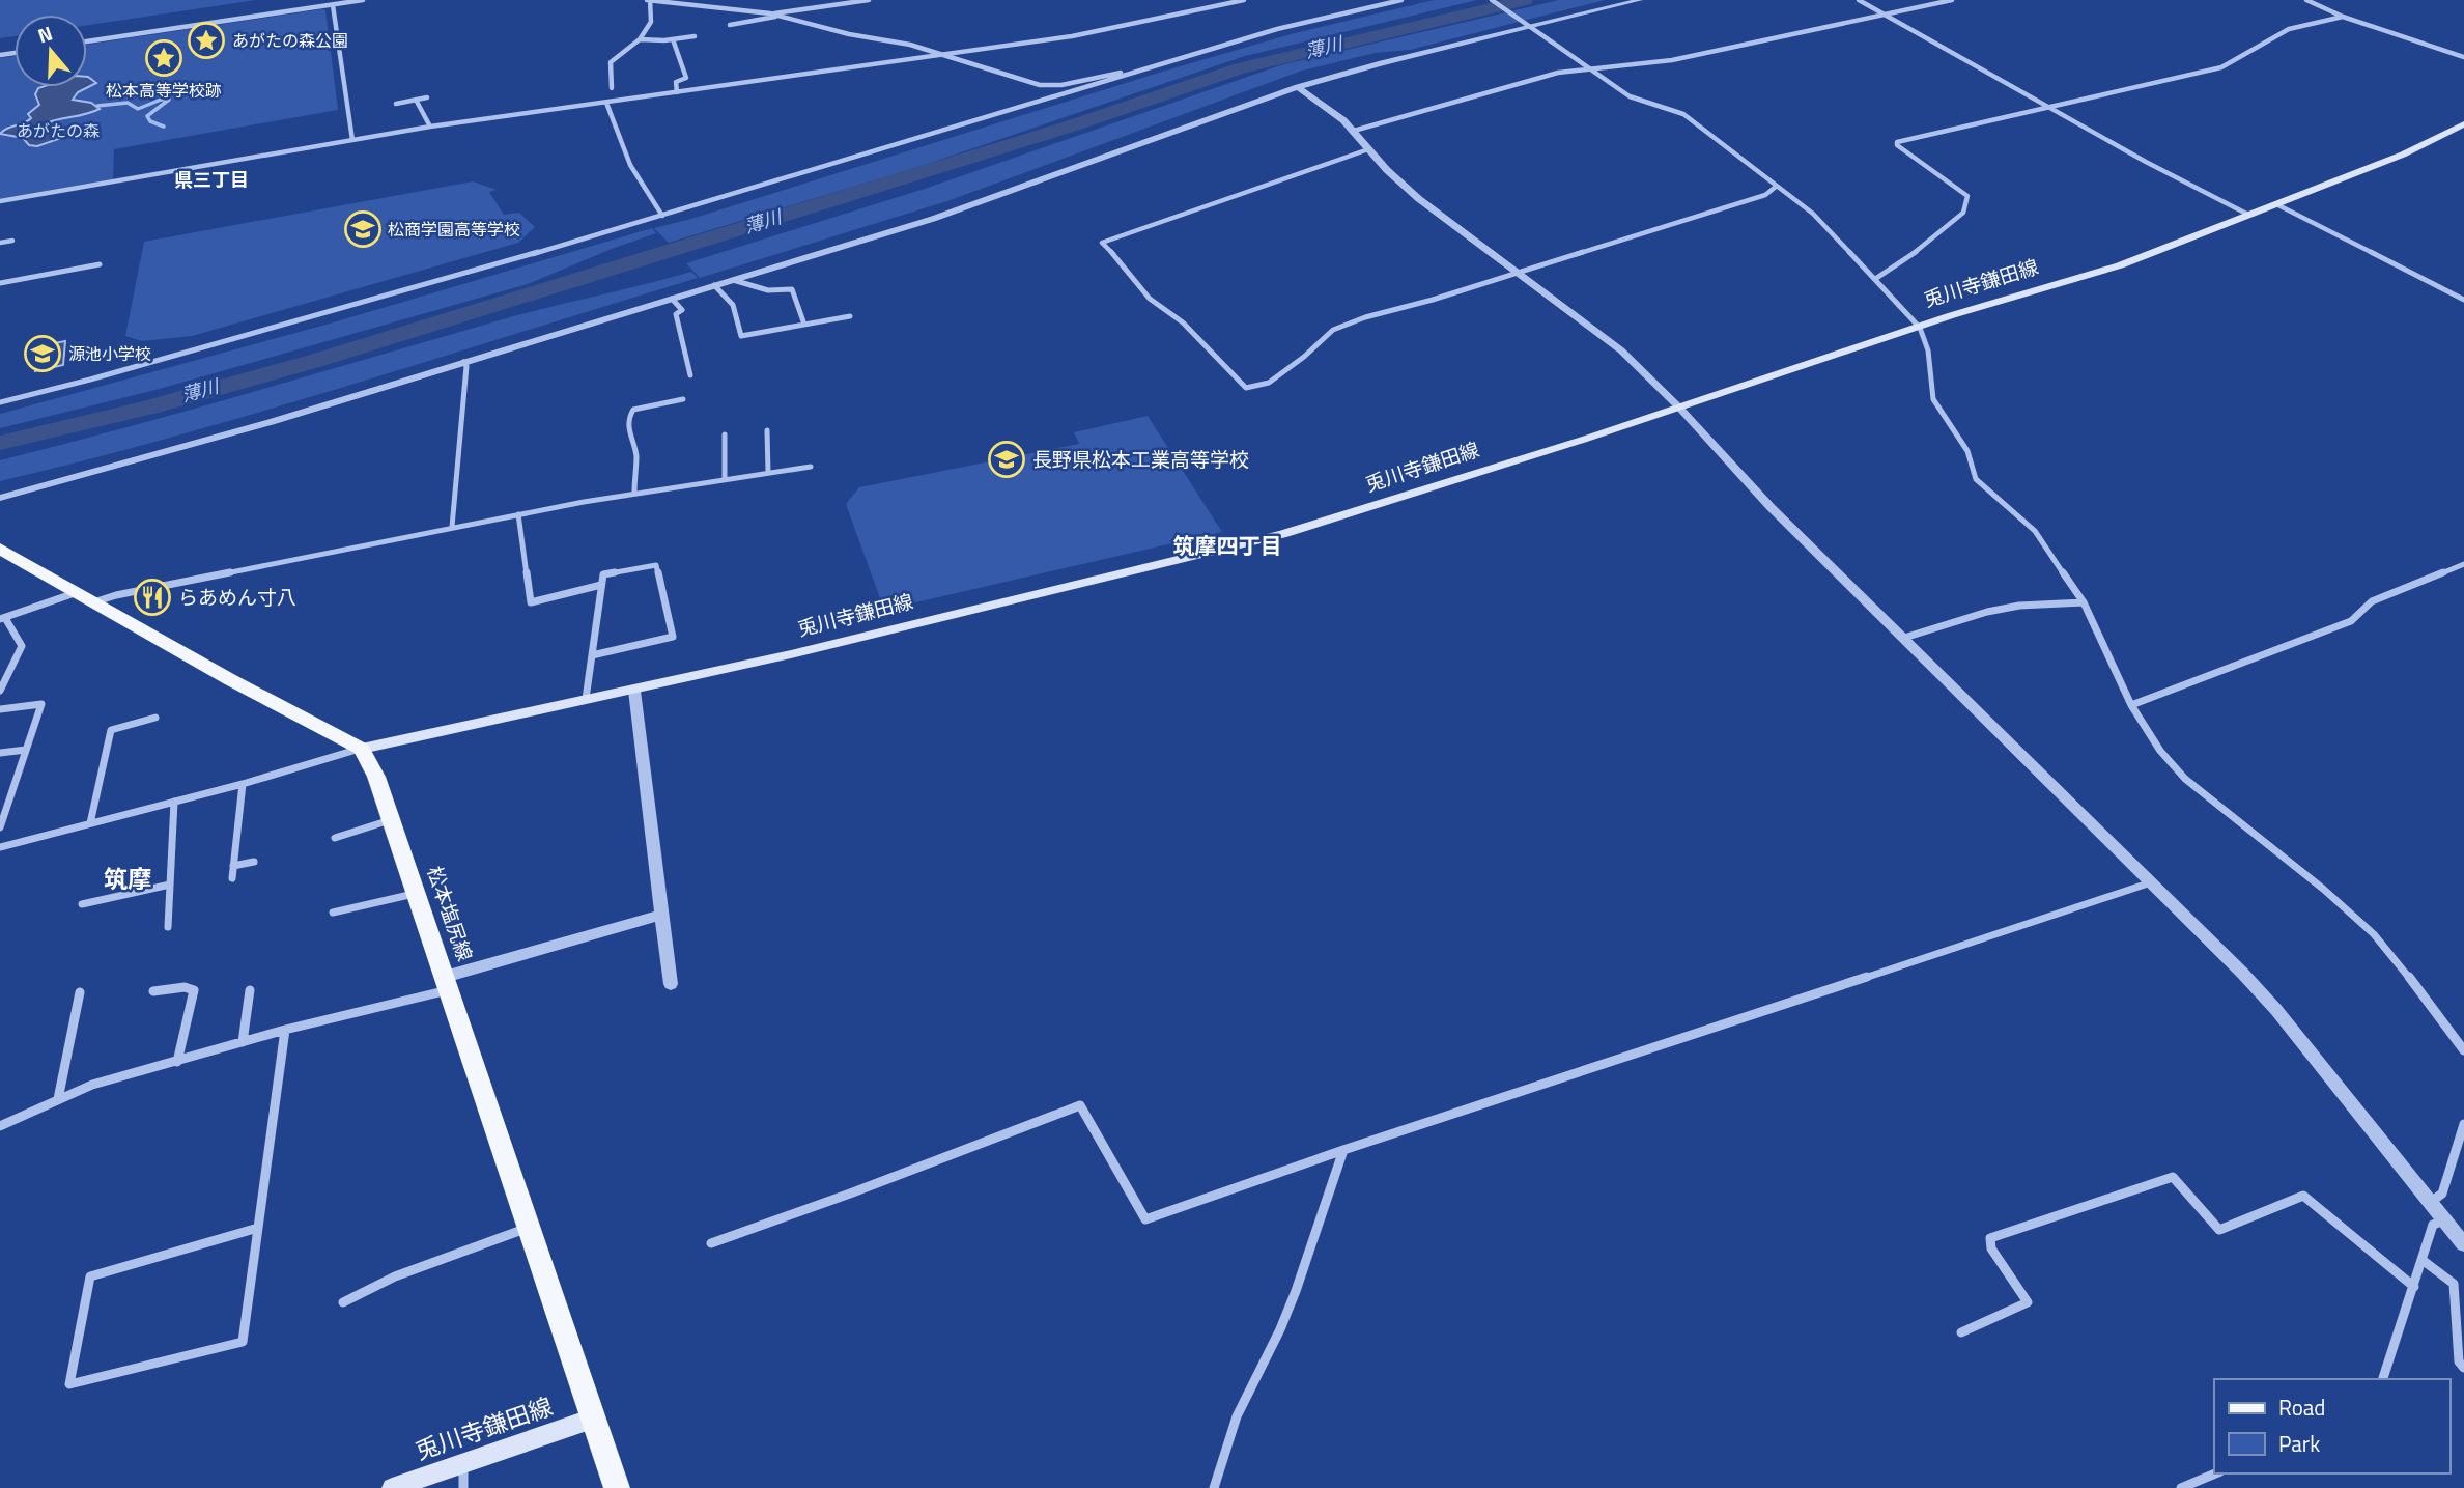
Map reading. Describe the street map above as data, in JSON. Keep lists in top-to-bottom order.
{
  "streets": {
    "main road": ["兎川寺鎌田線", "松本塩尻線"]
  },
  "crossings": [
    ["兎川寺鎌田線", "松本塩尻線"]
  ],
  "districts": ["県三丁目", "筑摩四丁目", "筑摩"],
  "water": ["薄川"],
  "parks": ["あがたの森"],
  "places": {
    "place": ["あがたの森公園", "松本高等学校跡"],
    "school or university": ["松商学園高等学校", "源池小学校", "長野県松本工業高等学校"],
    "restaurant": ["らあめん寸八"]
  },
  "legend": ["Road", "Park"],
  "north": "top"
}
